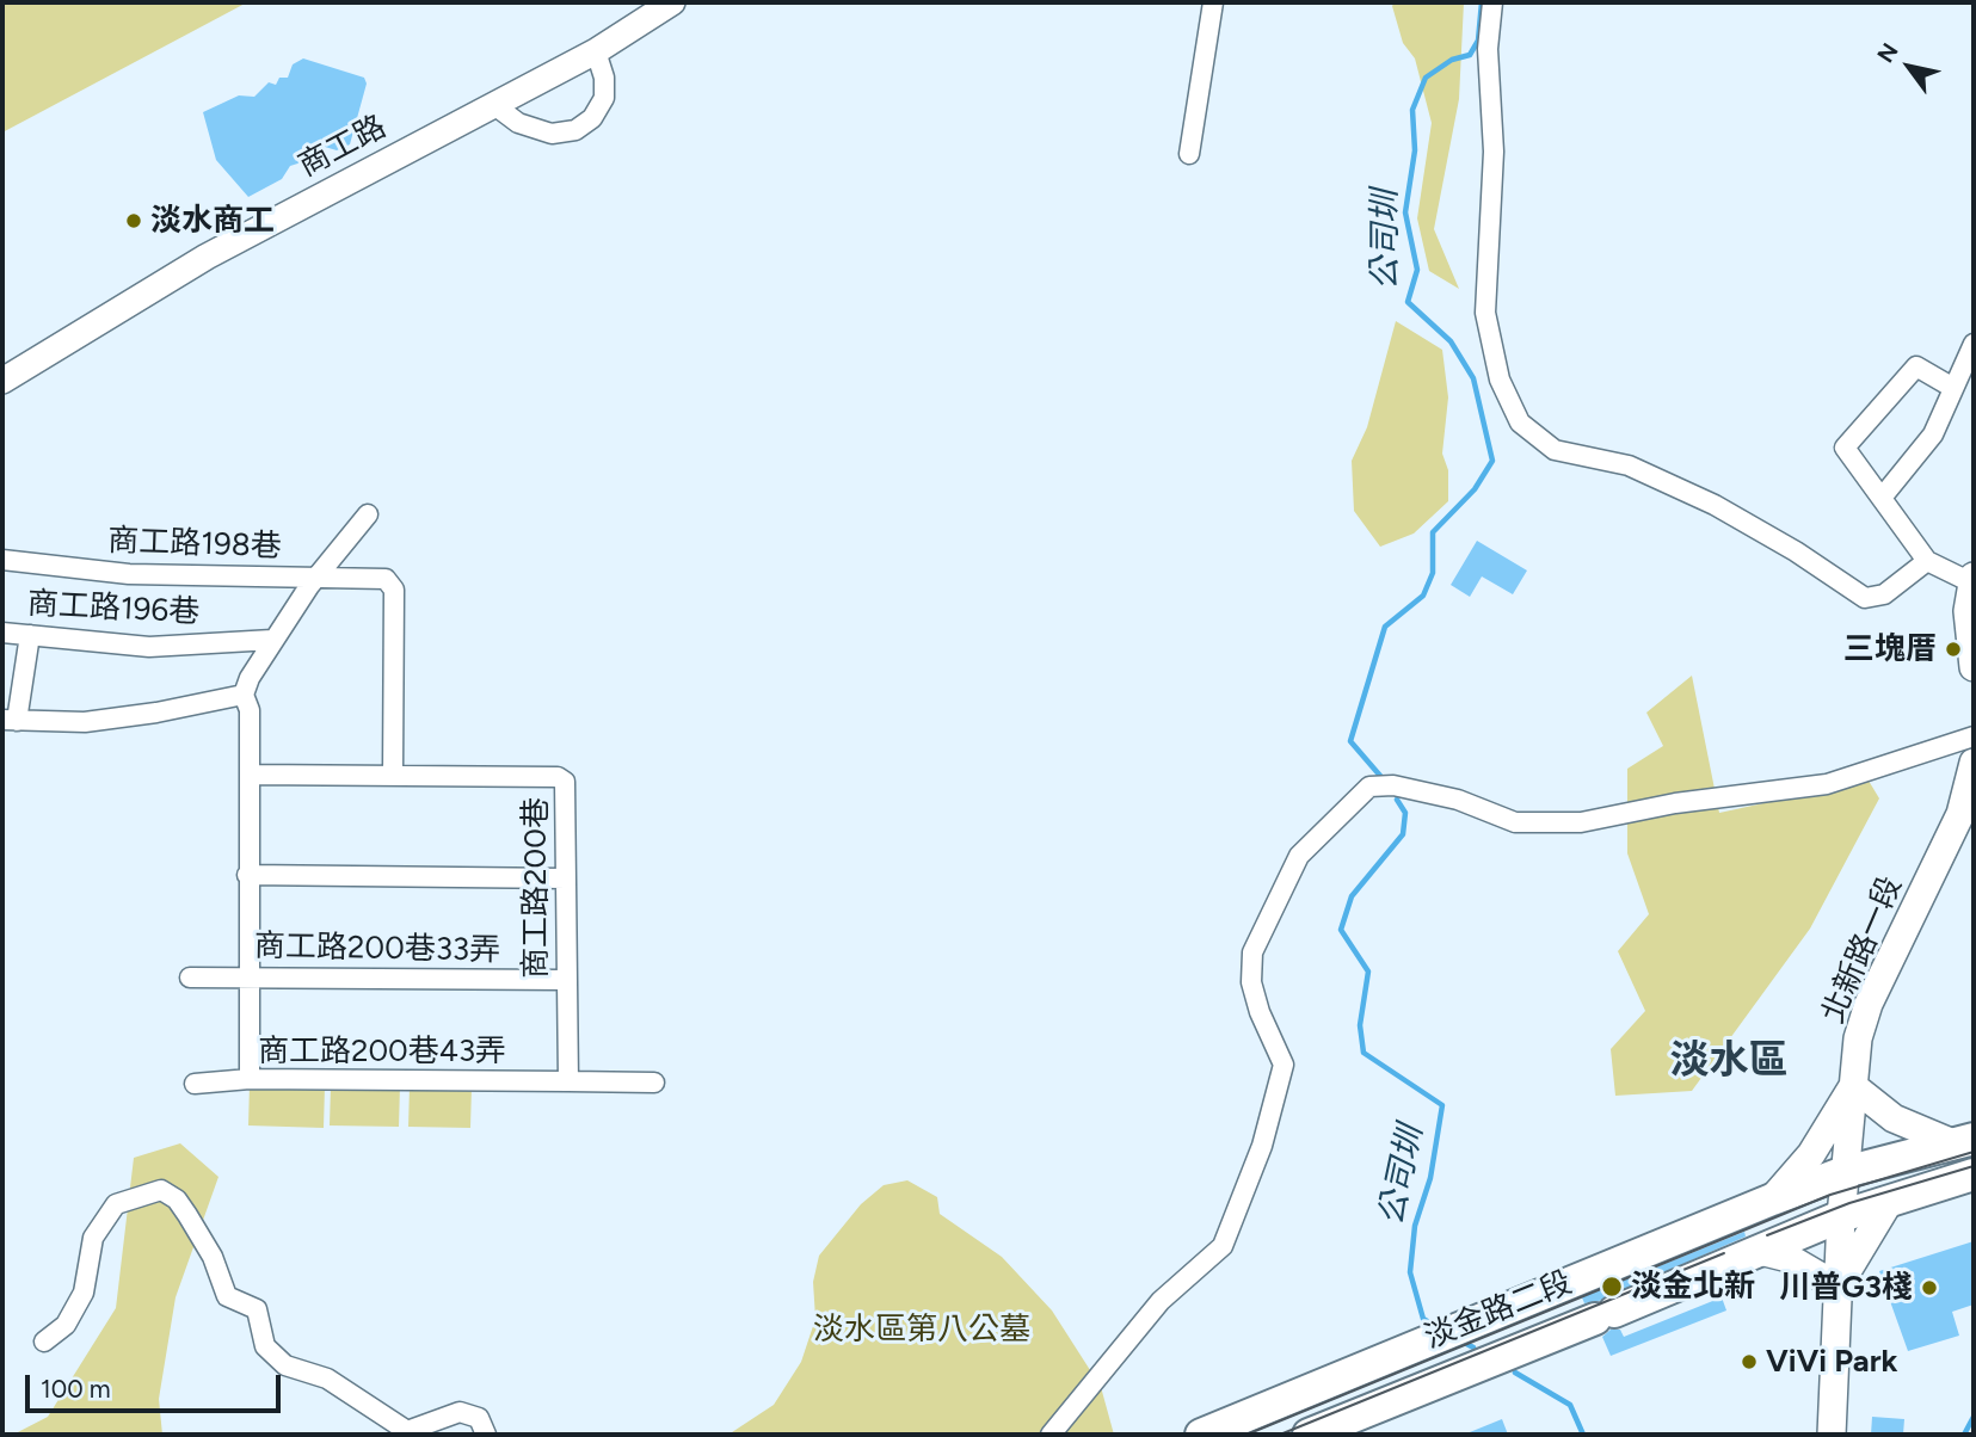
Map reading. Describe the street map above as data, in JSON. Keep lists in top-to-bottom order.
{
  "streets": {
    "main road": ["北新路一段", "淡金路二段"],
    "street": [
      "商工路",
      "商工路198巷",
      "商工路196巷",
      "商工路200巷",
      "商工路200巷33弄",
      "商工路200巷43弄"
    ]
  },
  "crossings": [
    ["商工路198巷", "商工路200巷"],
    ["商工路200巷", "商工路200巷33弄"],
    ["商工路200巷", "商工路200巷43弄"],
    ["北新路一段", "淡金路二段"]
  ],
  "districts": ["淡水區"],
  "water": ["公司圳"],
  "parks": ["淡水區第八公墓"],
  "places": [
    "淡水商工",
    "三塊厝",
    "淡金北新",
    "川普G3棧",
    "ViVi Park"
  ],
  "scale_bar": "100 m",
  "north": "top left"
}
